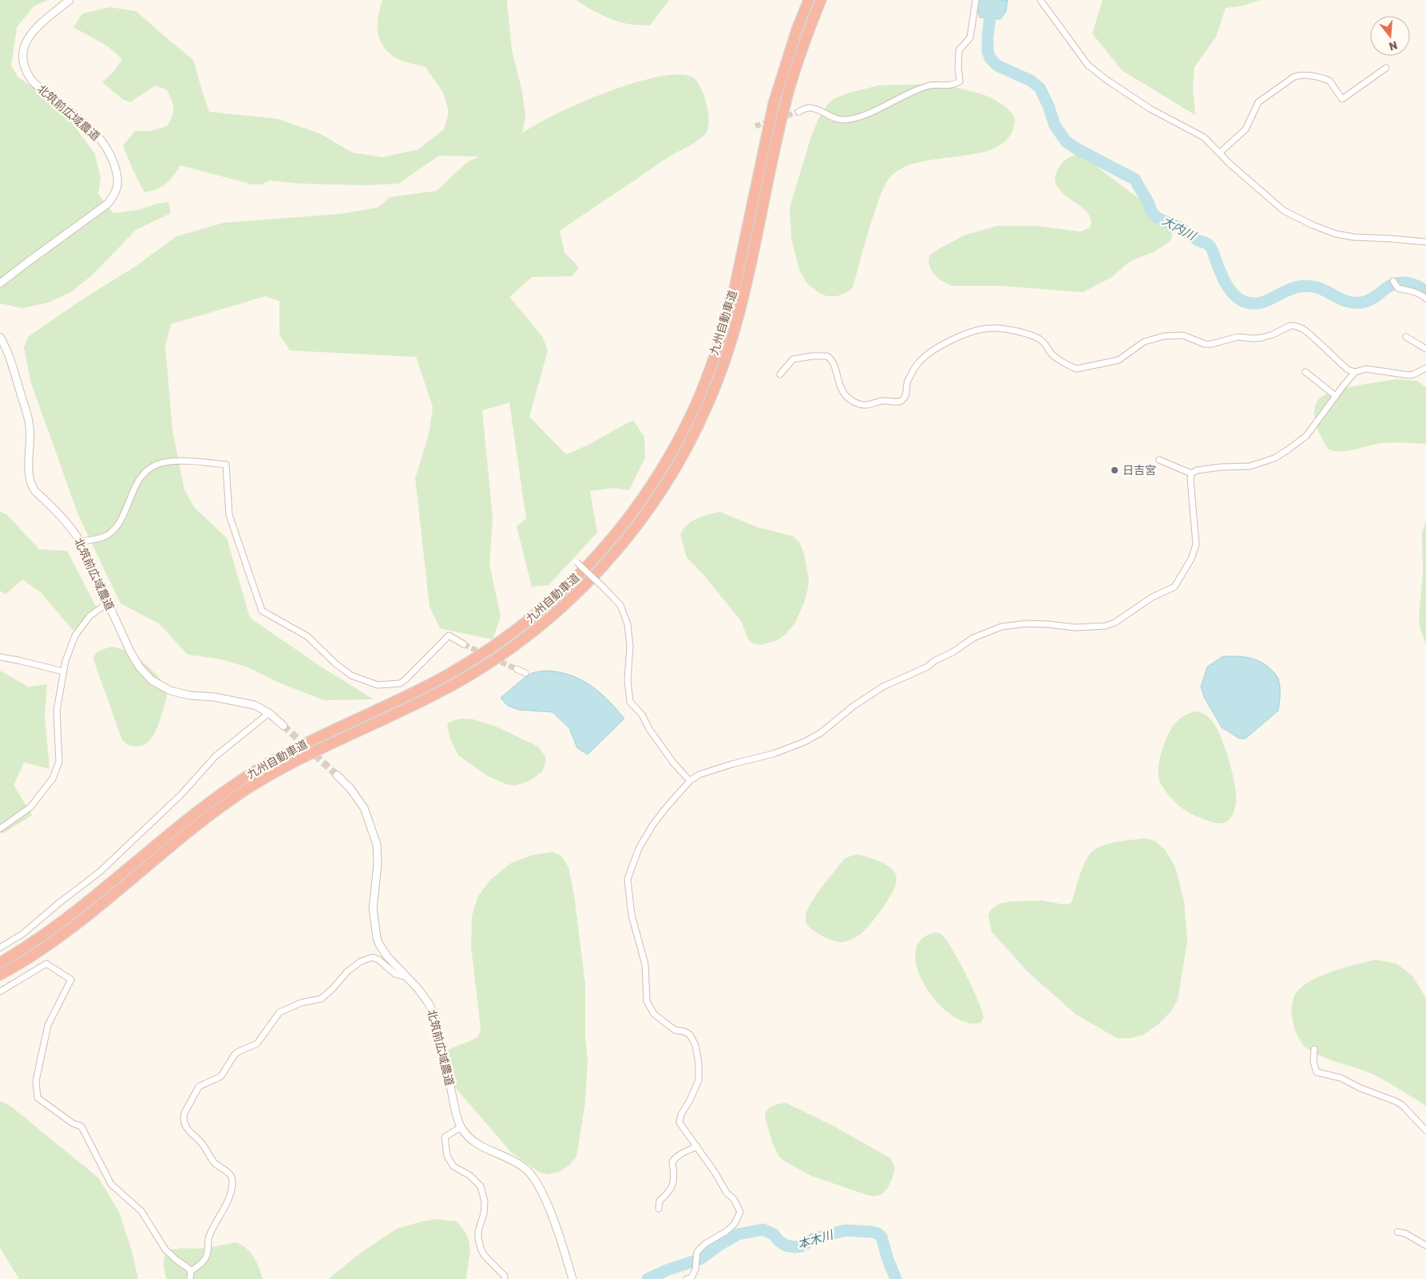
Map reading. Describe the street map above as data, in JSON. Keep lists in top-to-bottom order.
{
  "streets": {
    "highway": ["九州自動車道"],
    "street": ["北筑前広域農道"]
  },
  "water": ["大内川", "本木川"],
  "places": ["日吉宮"],
  "north": "bottom"
}
